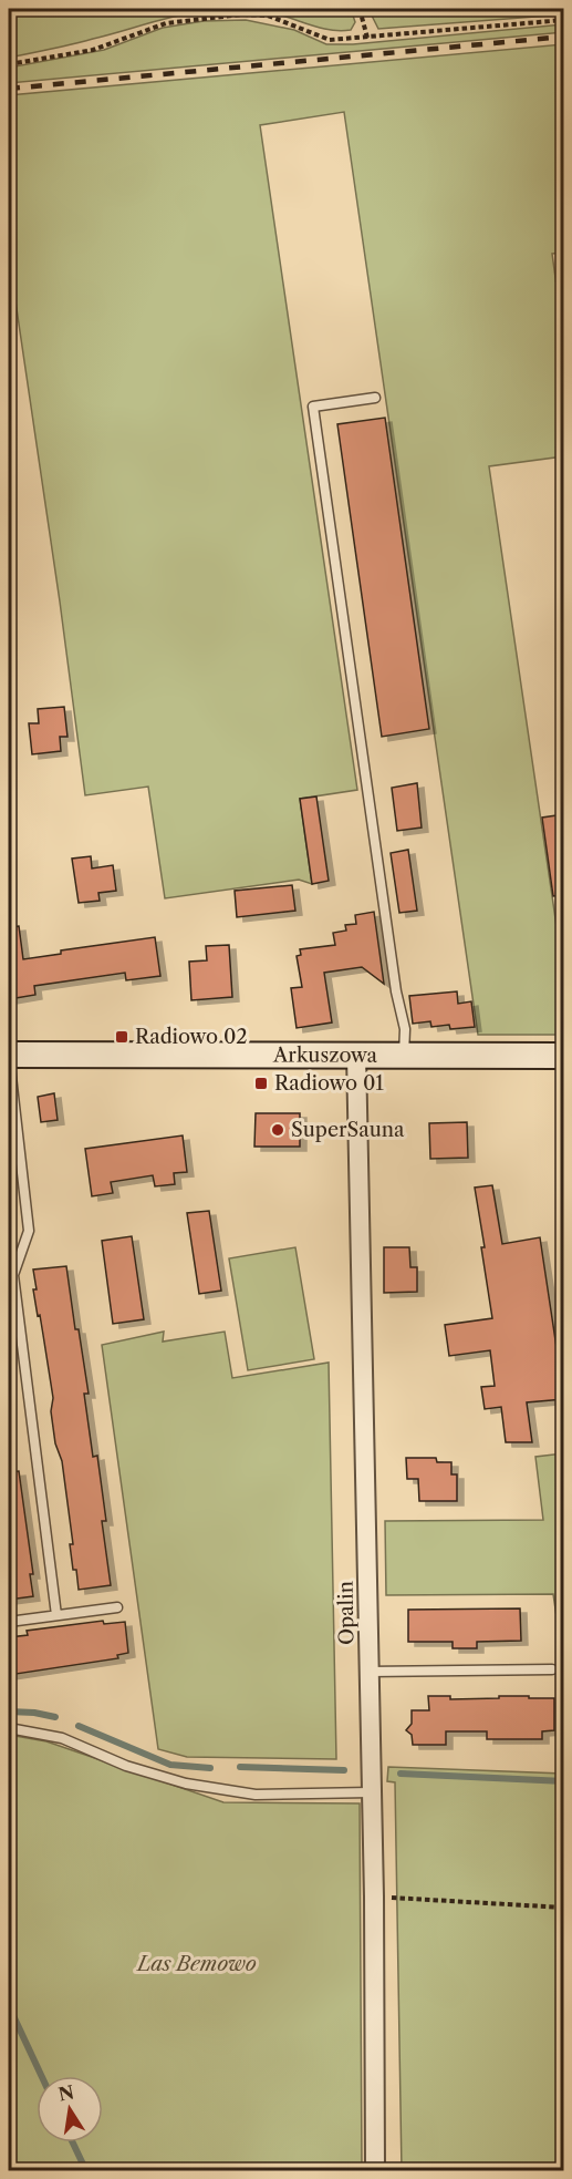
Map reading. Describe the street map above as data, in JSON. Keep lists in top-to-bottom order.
{
  "streets": {
    "main road": ["Arkuszowa"],
    "street": ["Opalin"]
  },
  "crossings": [
    ["Arkuszowa", "Opalin"]
  ],
  "parks": ["Las Bemowo"],
  "places": {
    "transit": ["Radiowo 02", "Radiowo 01"],
    "other": ["SuperSauna"]
  },
  "north": "top"
}
